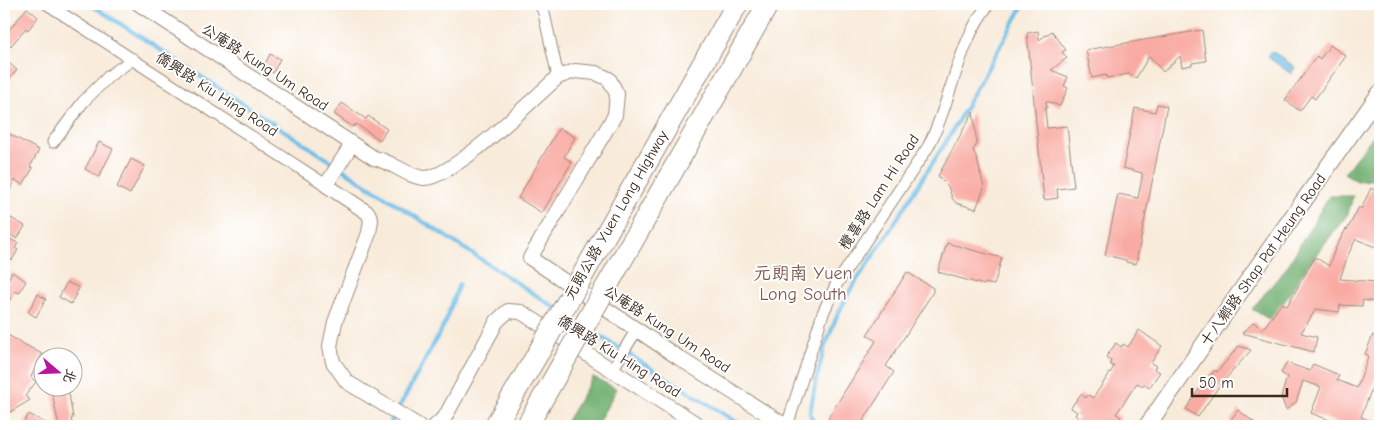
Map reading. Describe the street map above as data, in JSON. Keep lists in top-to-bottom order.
{
  "streets": {
    "highway": ["元朗公路 Yuen Long Highway"],
    "main road": ["十八鄉路 Shap Pat Heung Road"],
    "street": ["公庵路 Kung Um Road", "僑興路 Kiu Hing Road", "欖喜路 Lam Hi Road"]
  },
  "crossings": [
    ["公庵路 Kung Um Road", "欖喜路 Lam Hi Road"]
  ],
  "districts": ["元朗南 Yuen Long South"],
  "scale_bar": "50 m",
  "north": "right"
}
